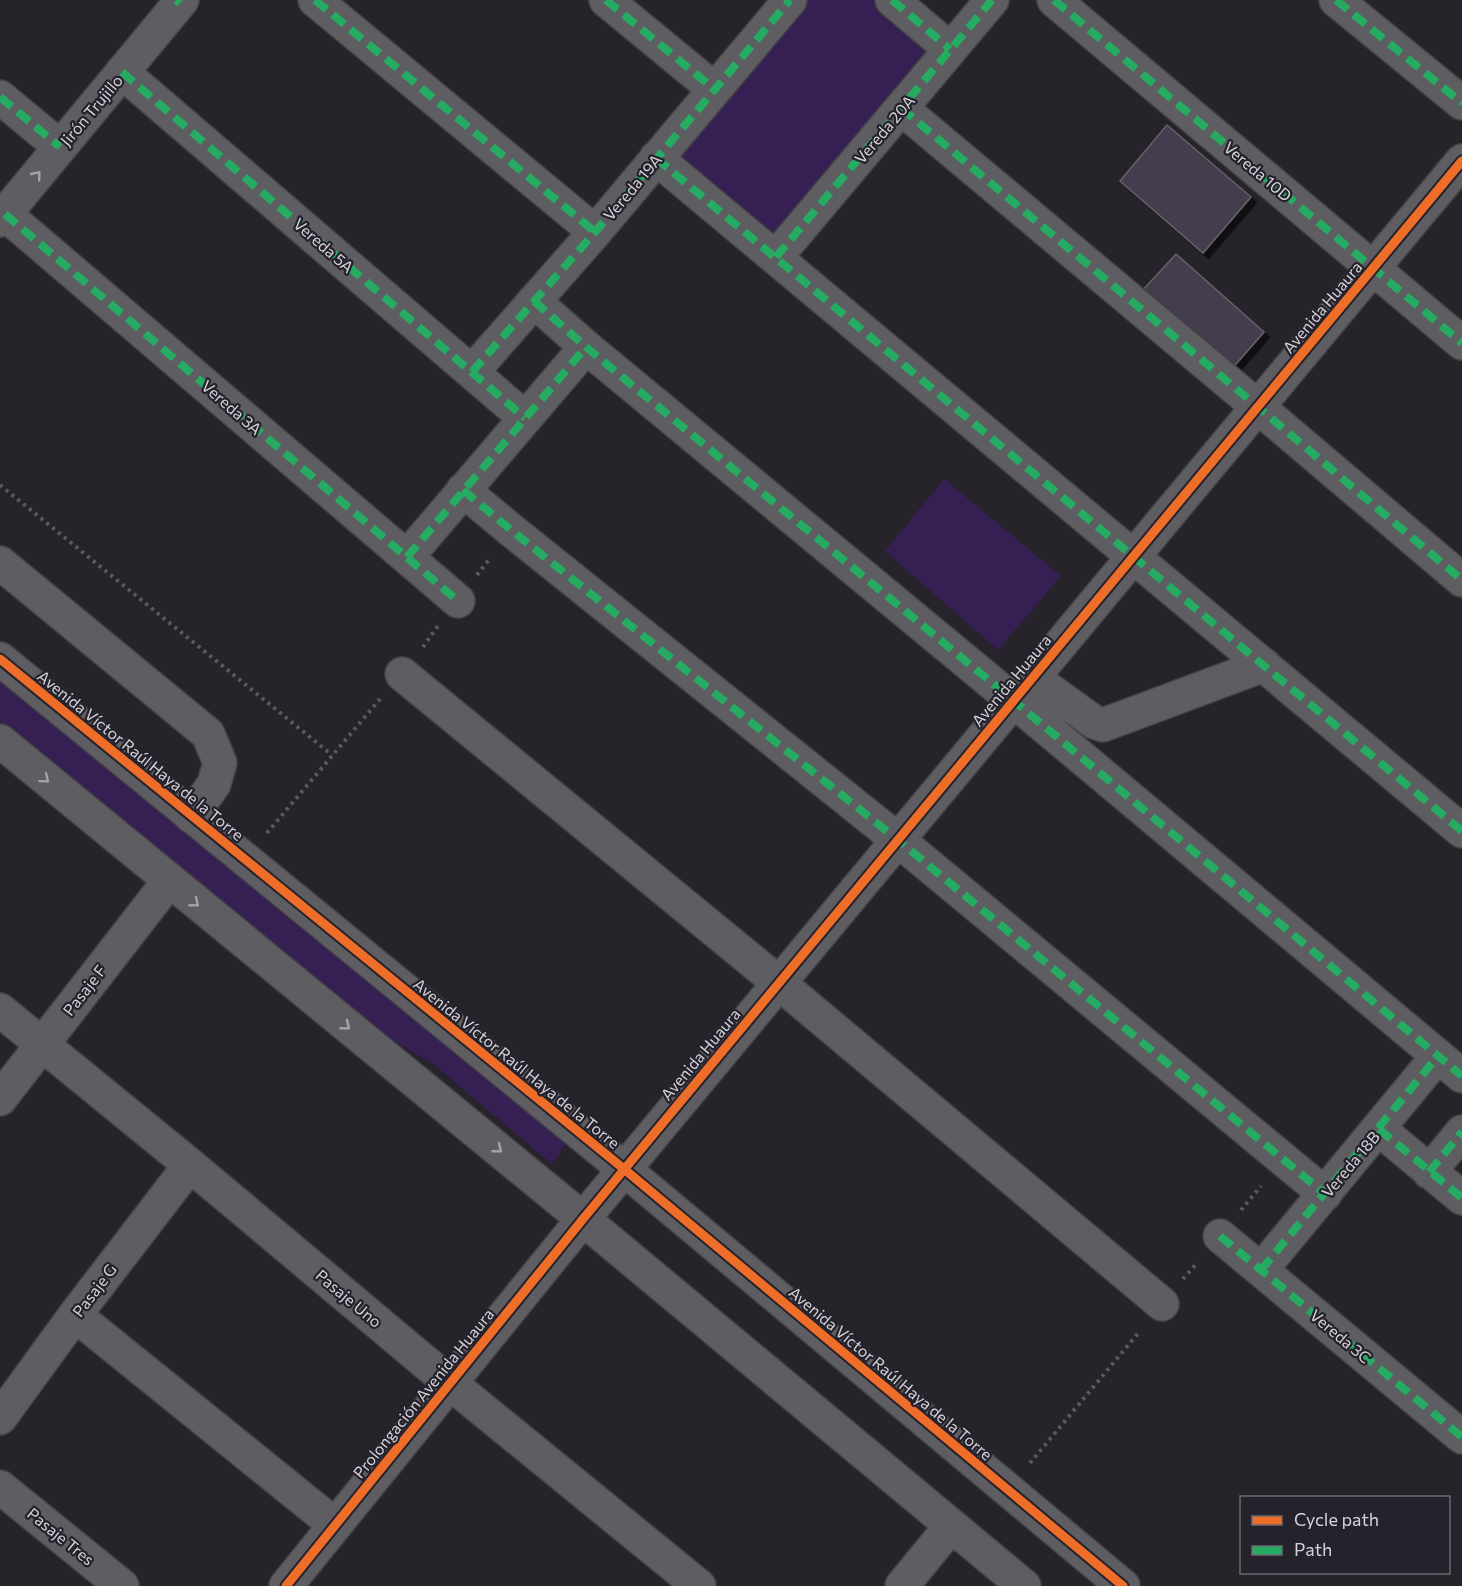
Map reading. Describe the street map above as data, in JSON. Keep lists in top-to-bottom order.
{
  "streets": {
    "street": [
      "Jirón Trujillo",
      "Vereda 20A",
      "Vereda 10D",
      "Vereda 19A",
      "Vereda 5A",
      "Avenida Huaura",
      "Vereda 3A",
      "Avenida Víctor Raúl Haya de la Torre",
      "Pasaje F",
      "Vereda 18B",
      "Pasaje G",
      "Pasaje Uno",
      "Vereda 3C",
      "Prolongación Avenida Huaura",
      "Pasaje Tres"
    ]
  },
  "crossings": [
    ["Jirón Trujillo", "Vereda 5A"],
    ["Jirón Trujillo", "Vereda 3A"],
    ["Vereda 10D", "Avenida Huaura"],
    ["Vereda 19A", "Vereda 5A"],
    ["Avenida Huaura", "Avenida Víctor Raúl Haya de la Torre"],
    ["Avenida Huaura", "Prolongación Avenida Huaura"],
    ["Pasaje F", "Pasaje Uno"],
    ["Vereda 18B", "Vereda 3C"],
    ["Pasaje G", "Pasaje Uno"],
    ["Pasaje Uno", "Prolongación Avenida Huaura"]
  ],
  "legend": ["Cycle path", "Path"]
}
